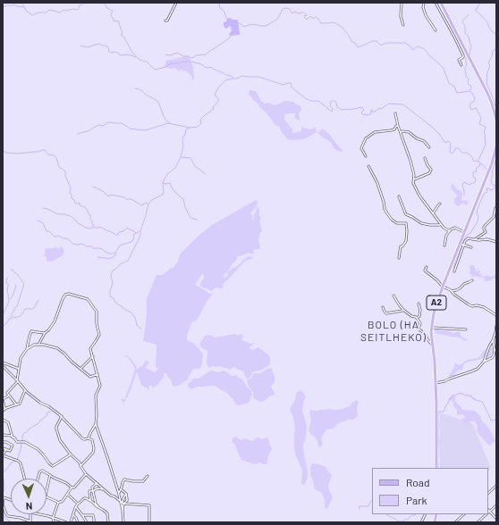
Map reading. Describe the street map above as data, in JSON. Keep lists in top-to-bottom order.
{
  "streets": {
    "main road": ["A2"]
  },
  "districts": ["BOLO (HA SEITLHEKO)"],
  "legend": ["Road", "Park"],
  "north": "bottom"
}
